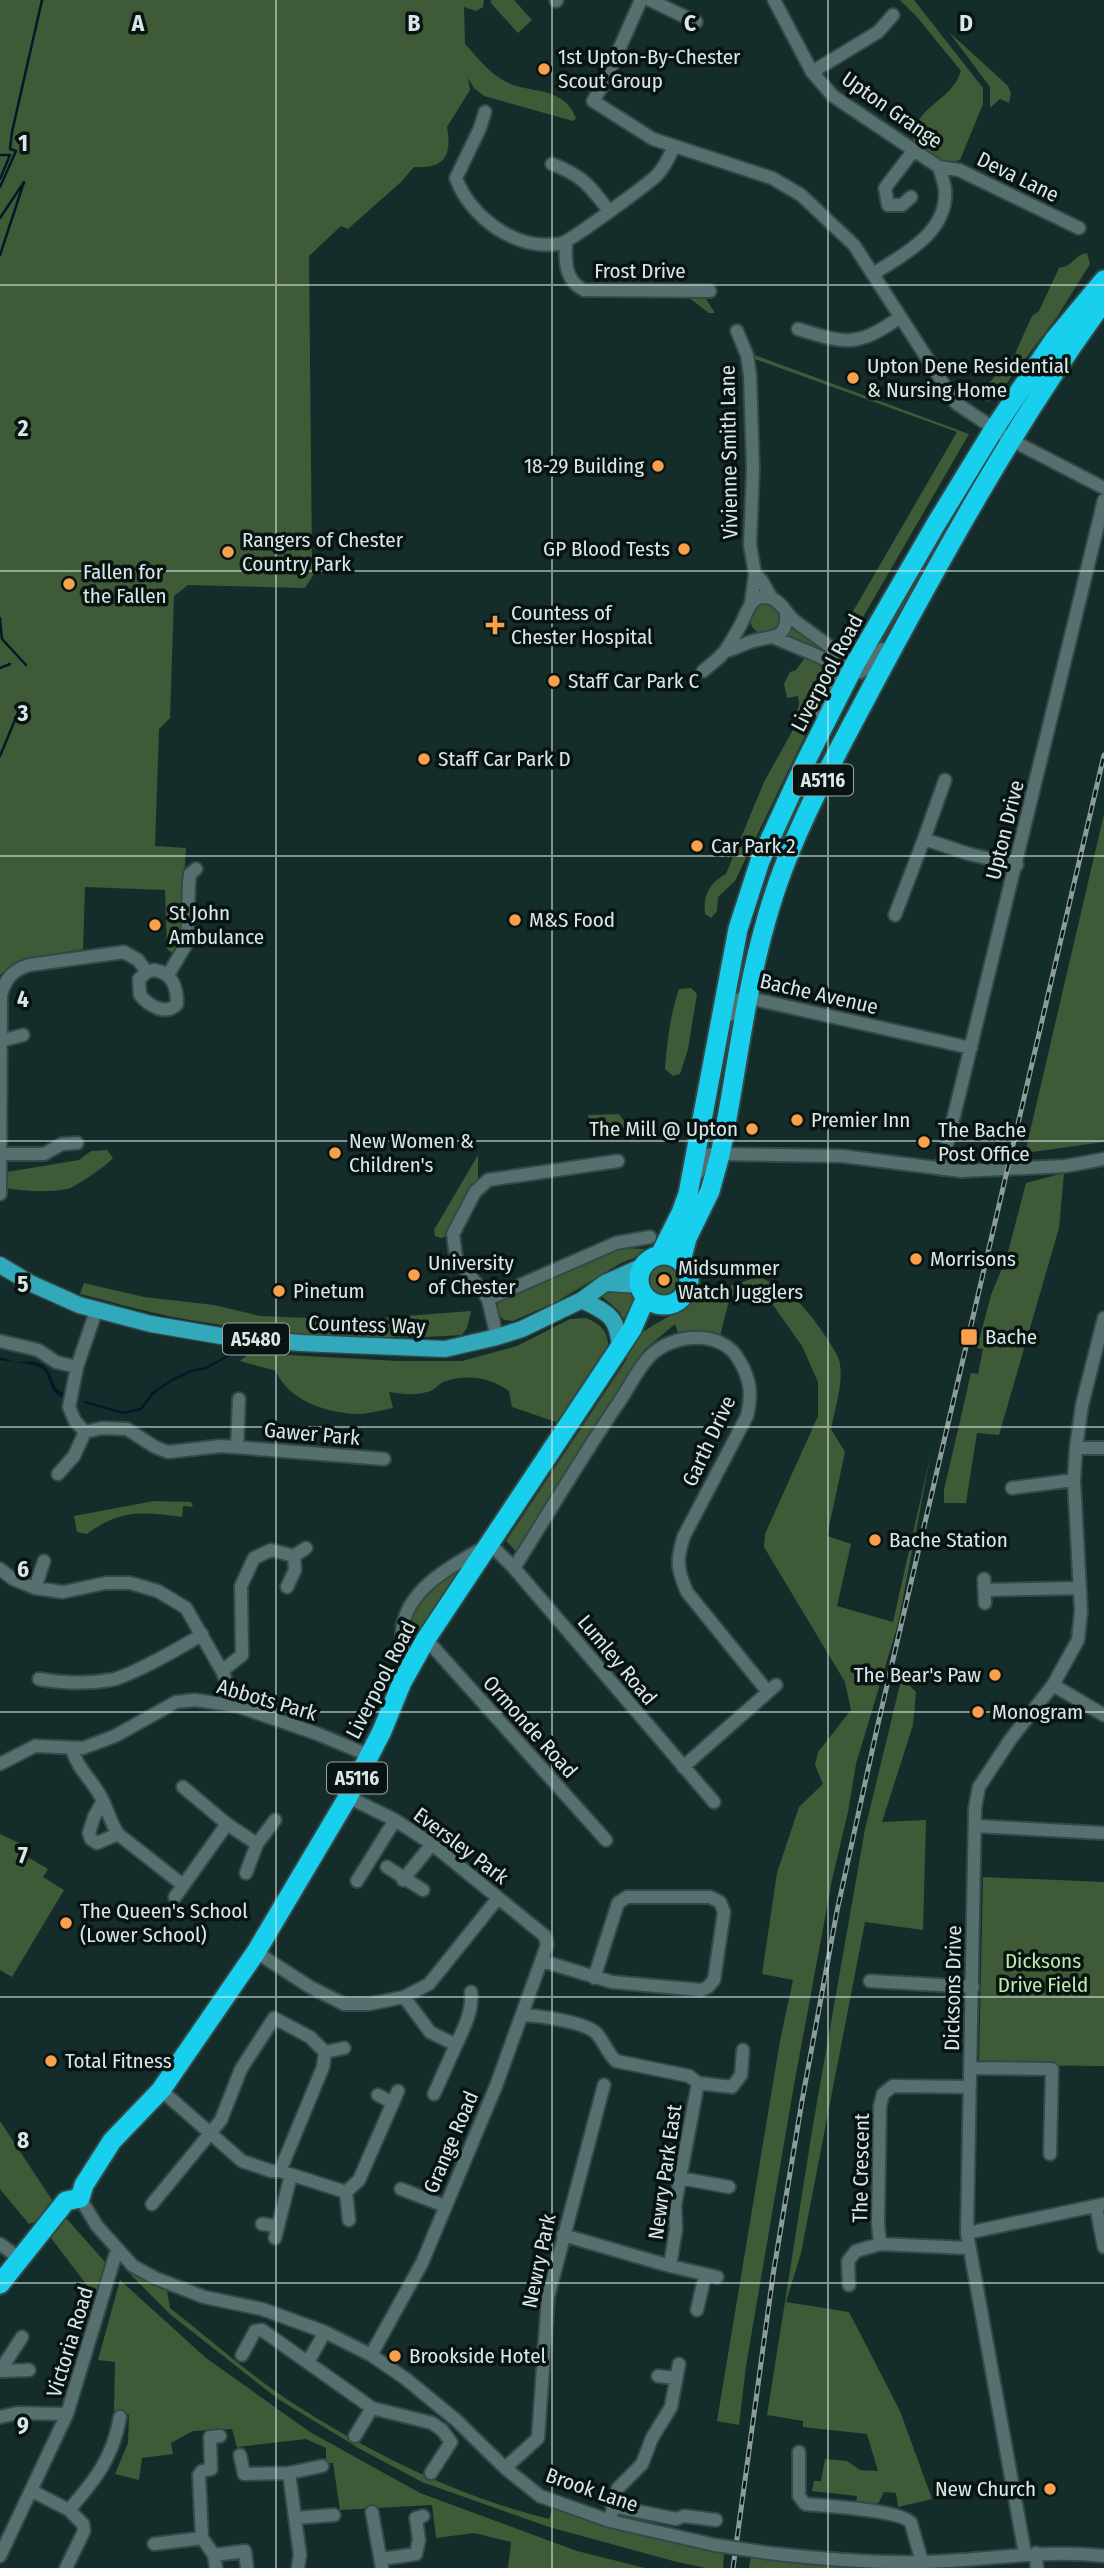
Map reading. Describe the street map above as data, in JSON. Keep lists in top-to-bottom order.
{
  "streets": {
    "highway": ["Liverpool Road", "A5116"],
    "main road": ["Countess Way", "A5480"],
    "street": [
      "Upton Grange",
      "Deva Lane",
      "Frost Drive",
      "Vivienne Smith Lane",
      "Upton Drive",
      "Bache Avenue",
      "Gawer Park",
      "Garth Drive",
      "Lumley Road",
      "Abbots Park",
      "Ormonde Road",
      "Eversley Park",
      "Dicksons Drive",
      "Grange Road",
      "The Crescent",
      "Newry Park East",
      "Newry Park",
      "Victoria Road",
      "Brook Lane"
    ]
  },
  "crossings": [
    ["Upton Grange", "Deva Lane"],
    ["Liverpool Road", "A5116"],
    ["Liverpool Road", "Bache Avenue"],
    ["Liverpool Road", "Countess Way"],
    ["Liverpool Road", "Lumley Road"],
    ["Liverpool Road", "Abbots Park"],
    ["Liverpool Road", "Ormonde Road"],
    ["Liverpool Road", "Eversley Park"],
    ["Liverpool Road", "Brook Lane"],
    ["A5116", "Bache Avenue"],
    ["A5116", "Countess Way"],
    ["Upton Drive", "Bache Avenue"],
    ["Garth Drive", "Lumley Road"],
    ["Eversley Park", "Grange Road"],
    ["Dicksons Drive", "The Crescent"],
    ["Dicksons Drive", "Brook Lane"],
    ["Grange Road", "Newry Park East"],
    ["Grange Road", "Brook Lane"],
    ["Newry Park East", "Newry Park"],
    ["Newry Park", "Brook Lane"],
    ["Victoria Road", "Brook Lane"]
  ],
  "parks": ["Dicksons Drive Field"],
  "places": {
    "other": [
      "1st Upton-By-Chester Scout Group",
      "Upton Dene Residential & Nursing Home",
      "18-29 Building",
      "GP Blood Tests",
      "Rangers of Chester Country Park",
      "Fallen for the Fallen",
      "Staff Car Park C",
      "Staff Car Park D",
      "Car Park 2",
      "M&S Food",
      "St John Ambulance",
      "Premier Inn",
      "The Mill @ Upton",
      "The Bache Post Office",
      "New Women & Children's",
      "Morrisons",
      "University of Chester",
      "Midsummer Watch Jugglers",
      "Pinetum",
      "Bache Station",
      "The Bear's Paw",
      "Monogram",
      "The Queen's School (Lower School)",
      "Total Fitness",
      "Brookside Hotel",
      "New Church"
    ],
    "health": ["Countess of Chester Hospital"],
    "transit": ["Bache"]
  },
  "grid": {
    "columns": [
      "A",
      "B",
      "C",
      "D"
    ],
    "rows": [
      "1",
      "2",
      "3",
      "4",
      "5",
      "6",
      "7",
      "8",
      "9"
    ]
  }
}
